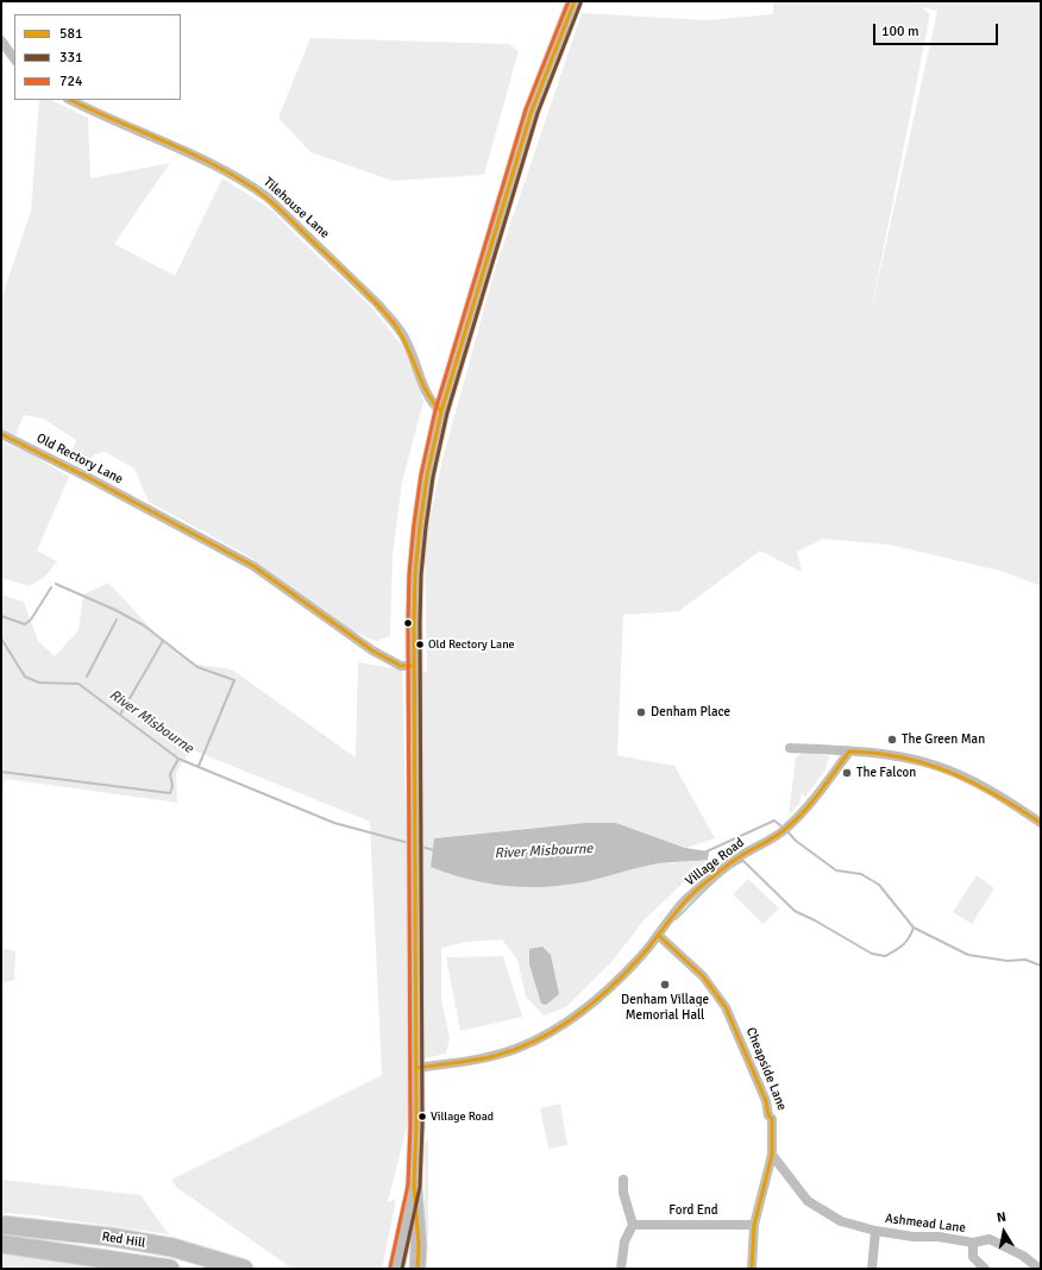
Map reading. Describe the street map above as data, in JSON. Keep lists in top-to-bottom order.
{
  "streets": {
    "highway": ["Red Hill"],
    "street": [
      "Tilehouse Lane",
      "Old Rectory Lane",
      "Village Road",
      "Cheapside Lane",
      "Ford End",
      "Ashmead Lane"
    ]
  },
  "crossings": [
    ["Village Road", "Cheapside Lane"],
    ["Cheapside Lane", "Ford End"],
    ["Cheapside Lane", "Ashmead Lane"]
  ],
  "water": ["River Misbourne"],
  "places": [
    "Old Rectory Lane",
    "Denham Place",
    "The Green Man",
    "The Falcon",
    "Denham Village Memorial Hall",
    "Village Road"
  ],
  "lines": ["transit line 581", "transit line 724", "transit line 331"],
  "legend": ["581", "331", "724"],
  "scale_bar": "100 m",
  "north": "top"
}
